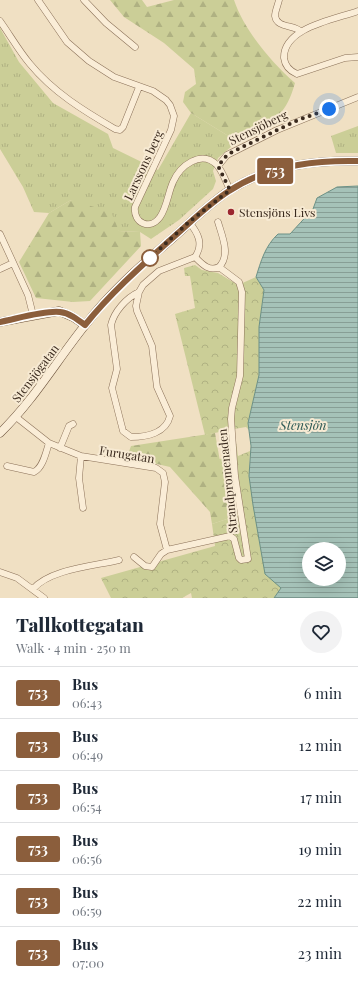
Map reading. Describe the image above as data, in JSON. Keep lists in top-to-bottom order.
{
  "streets": {
    "street": [
      "Stensjöberg",
      "Larssons berg",
      "Stensjögatan",
      "Furugatan",
      "Strandpromenaden"
    ]
  },
  "crossings": [
    ["Stensjöberg", "Larssons berg"],
    ["Stensjögatan", "Furugatan"],
    ["Furugatan", "Strandpromenaden"]
  ],
  "water": ["Stensjön"],
  "places": ["Stensjöns Livs"],
  "lines": ["bus line 753"],
  "page": {
    "on_map": "753",
    "heading": ["Tallkottegatan", "Walk · 4 min · 250 m"],
    "list": [
      {
        "mark": "753",
        "name": "Bus",
        "note": "06:43",
        "value": "6 min"
      },
      {
        "mark": "753",
        "name": "Bus",
        "note": "06:49",
        "value": "12 min"
      },
      {
        "mark": "753",
        "name": "Bus",
        "note": "06:54",
        "value": "17 min"
      },
      {
        "mark": "753",
        "name": "Bus",
        "note": "06:56",
        "value": "19 min"
      },
      {
        "mark": "753",
        "name": "Bus",
        "note": "06:59",
        "value": "22 min"
      },
      {
        "mark": "753",
        "name": "Bus",
        "note": "07:00",
        "value": "23 min"
      }
    ]
  }
}
